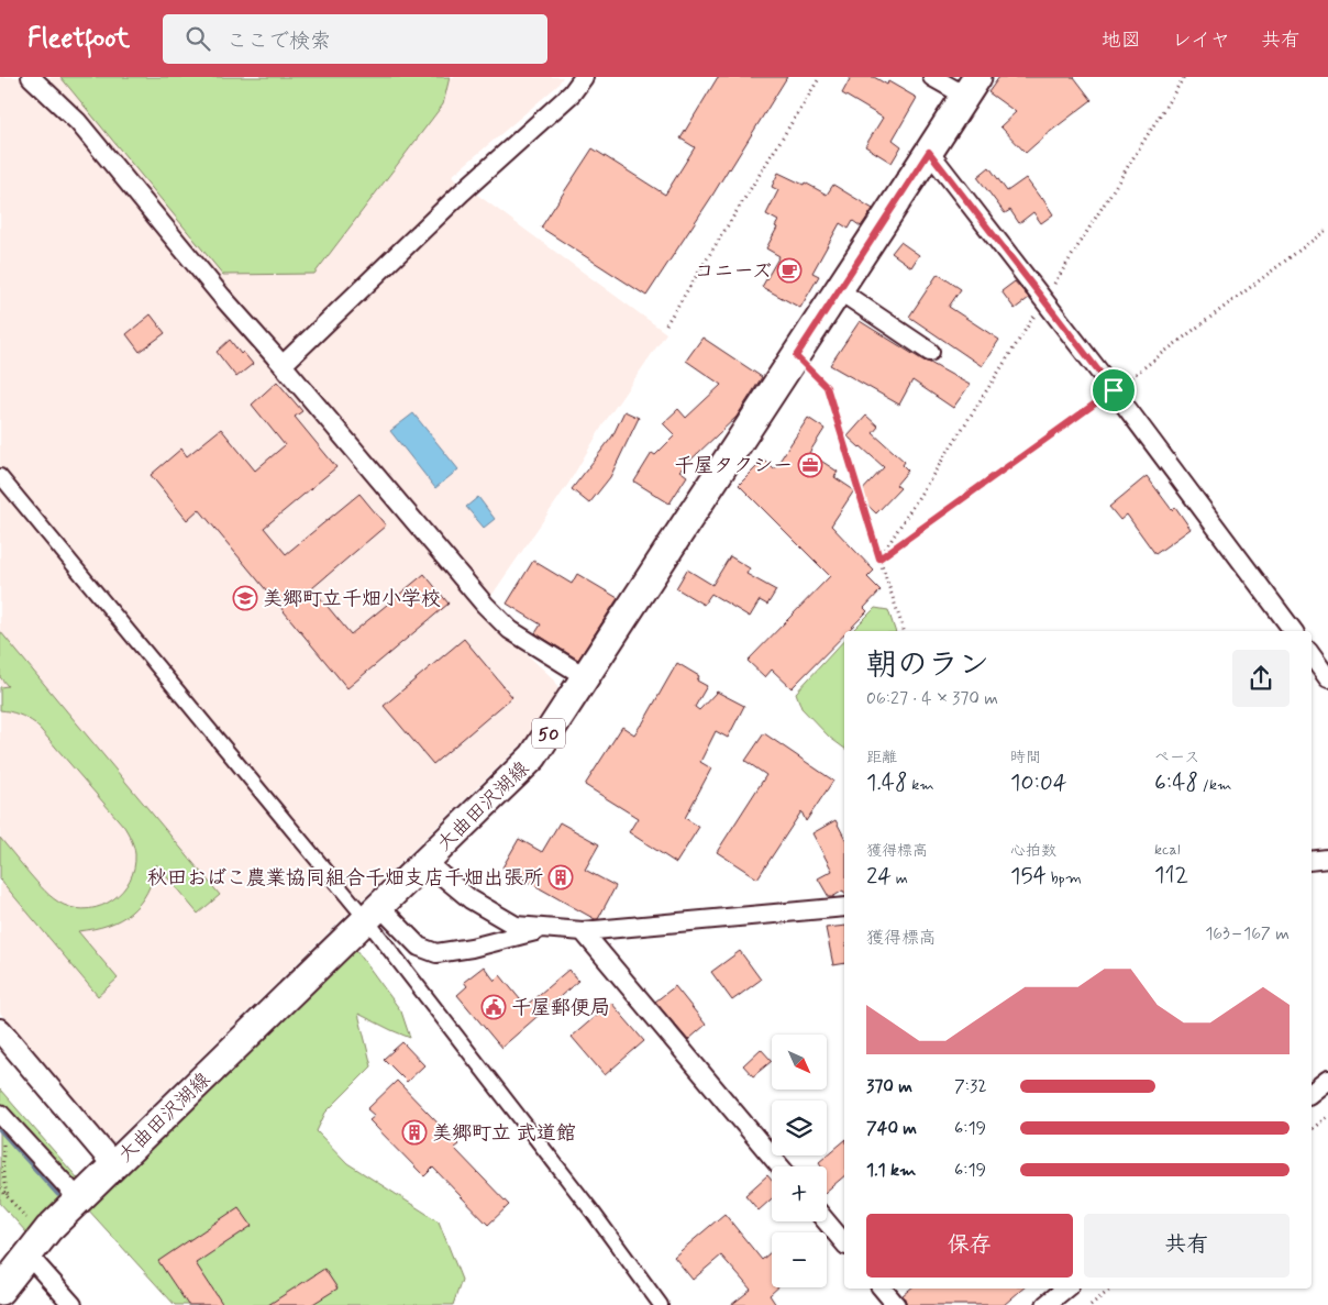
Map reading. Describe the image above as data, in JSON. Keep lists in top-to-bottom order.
{
  "streets": {
    "main road": ["50", "大曲田沢湖線"]
  },
  "places": {
    "cafe": ["コニーズ"],
    "office": ["千屋タクシー"],
    "school or university": ["美郷町立千畑小学校"],
    "building": ["秋田おばこ農業協同組合千畑支店千畑出張所", "美郷町立 武道館"],
    "public building": ["千屋郵便局"]
  },
  "north": "bottom right",
  "page": {
    "header": "Fleetfoot",
    "search": "ここで検索",
    "nav": ["地図", "レイヤ", "共有"],
    "heading": ["朝のラン", "06:27 · 4 × 370 m"],
    "stats": [
      ["距離", "1.48 km"],
      ["時間", "10:04"],
      ["ペース", "6:48 /km"],
      ["獲得標高", "24 m"],
      ["心拍数", "154 bpm"],
      ["kcal", "112"]
    ],
    "chart": ["獲得標高", "163–167 m"],
    "map_buttons": ["+", "−"],
    "list": [
      {
        "name": "370 m",
        "note": "7:32"
      },
      {
        "name": "740 m",
        "note": "6:19"
      },
      {
        "name": "1.1 km",
        "note": "6:19"
      }
    ],
    "buttons": ["保存", "共有"]
  }
}
